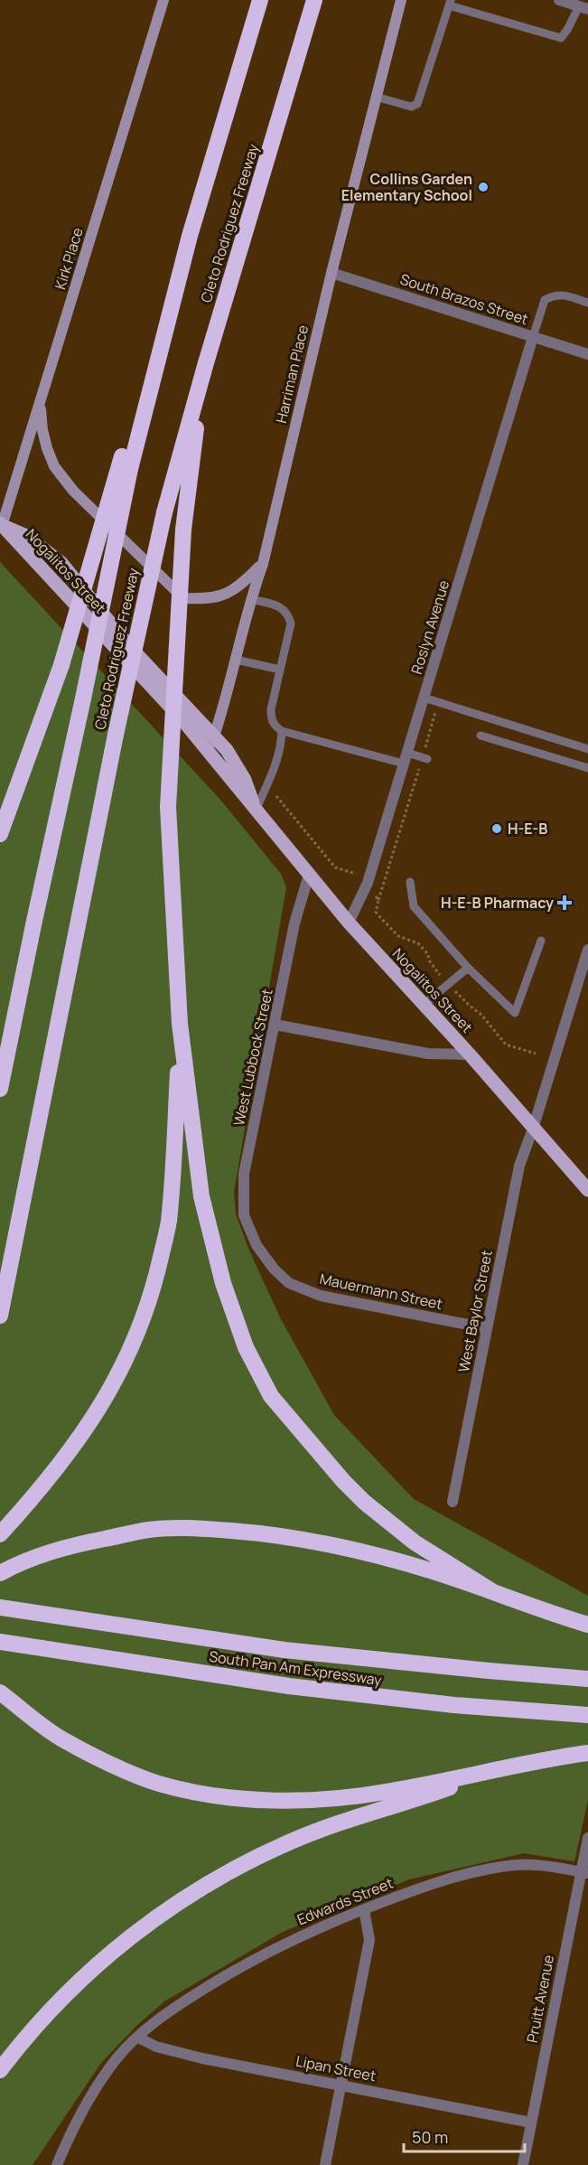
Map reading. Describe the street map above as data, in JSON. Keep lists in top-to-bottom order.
{
  "streets": {
    "highway": ["Cleto Rodriguez Freeway", "South Pan Am Expressway"],
    "main road": ["Kirk Place", "Harriman Place", "Nogalitos Street"],
    "street": [
      "South Brazos Street",
      "Roslyn Avenue",
      "West Lubbock Street",
      "Mauermann Street",
      "West Baylor Street",
      "Edwards Street",
      "Pruitt Avenue",
      "Lipan Street"
    ]
  },
  "crossings": [
    ["Kirk Place", "Nogalitos Street"],
    ["South Brazos Street", "Harriman Place"],
    ["South Brazos Street", "Roslyn Avenue"],
    ["Harriman Place", "Nogalitos Street"],
    ["Nogalitos Street", "Roslyn Avenue"],
    ["Nogalitos Street", "West Lubbock Street"],
    ["Nogalitos Street", "West Baylor Street"],
    ["West Lubbock Street", "Mauermann Street"],
    ["Mauermann Street", "West Baylor Street"],
    ["Edwards Street", "Pruitt Avenue"],
    ["Edwards Street", "Lipan Street"],
    ["Pruitt Avenue", "Lipan Street"]
  ],
  "places": {
    "other": ["Collins Garden Elementary School", "H-E-B"],
    "health": ["H-E-B Pharmacy"]
  },
  "scale_bar": "50 m"
}
